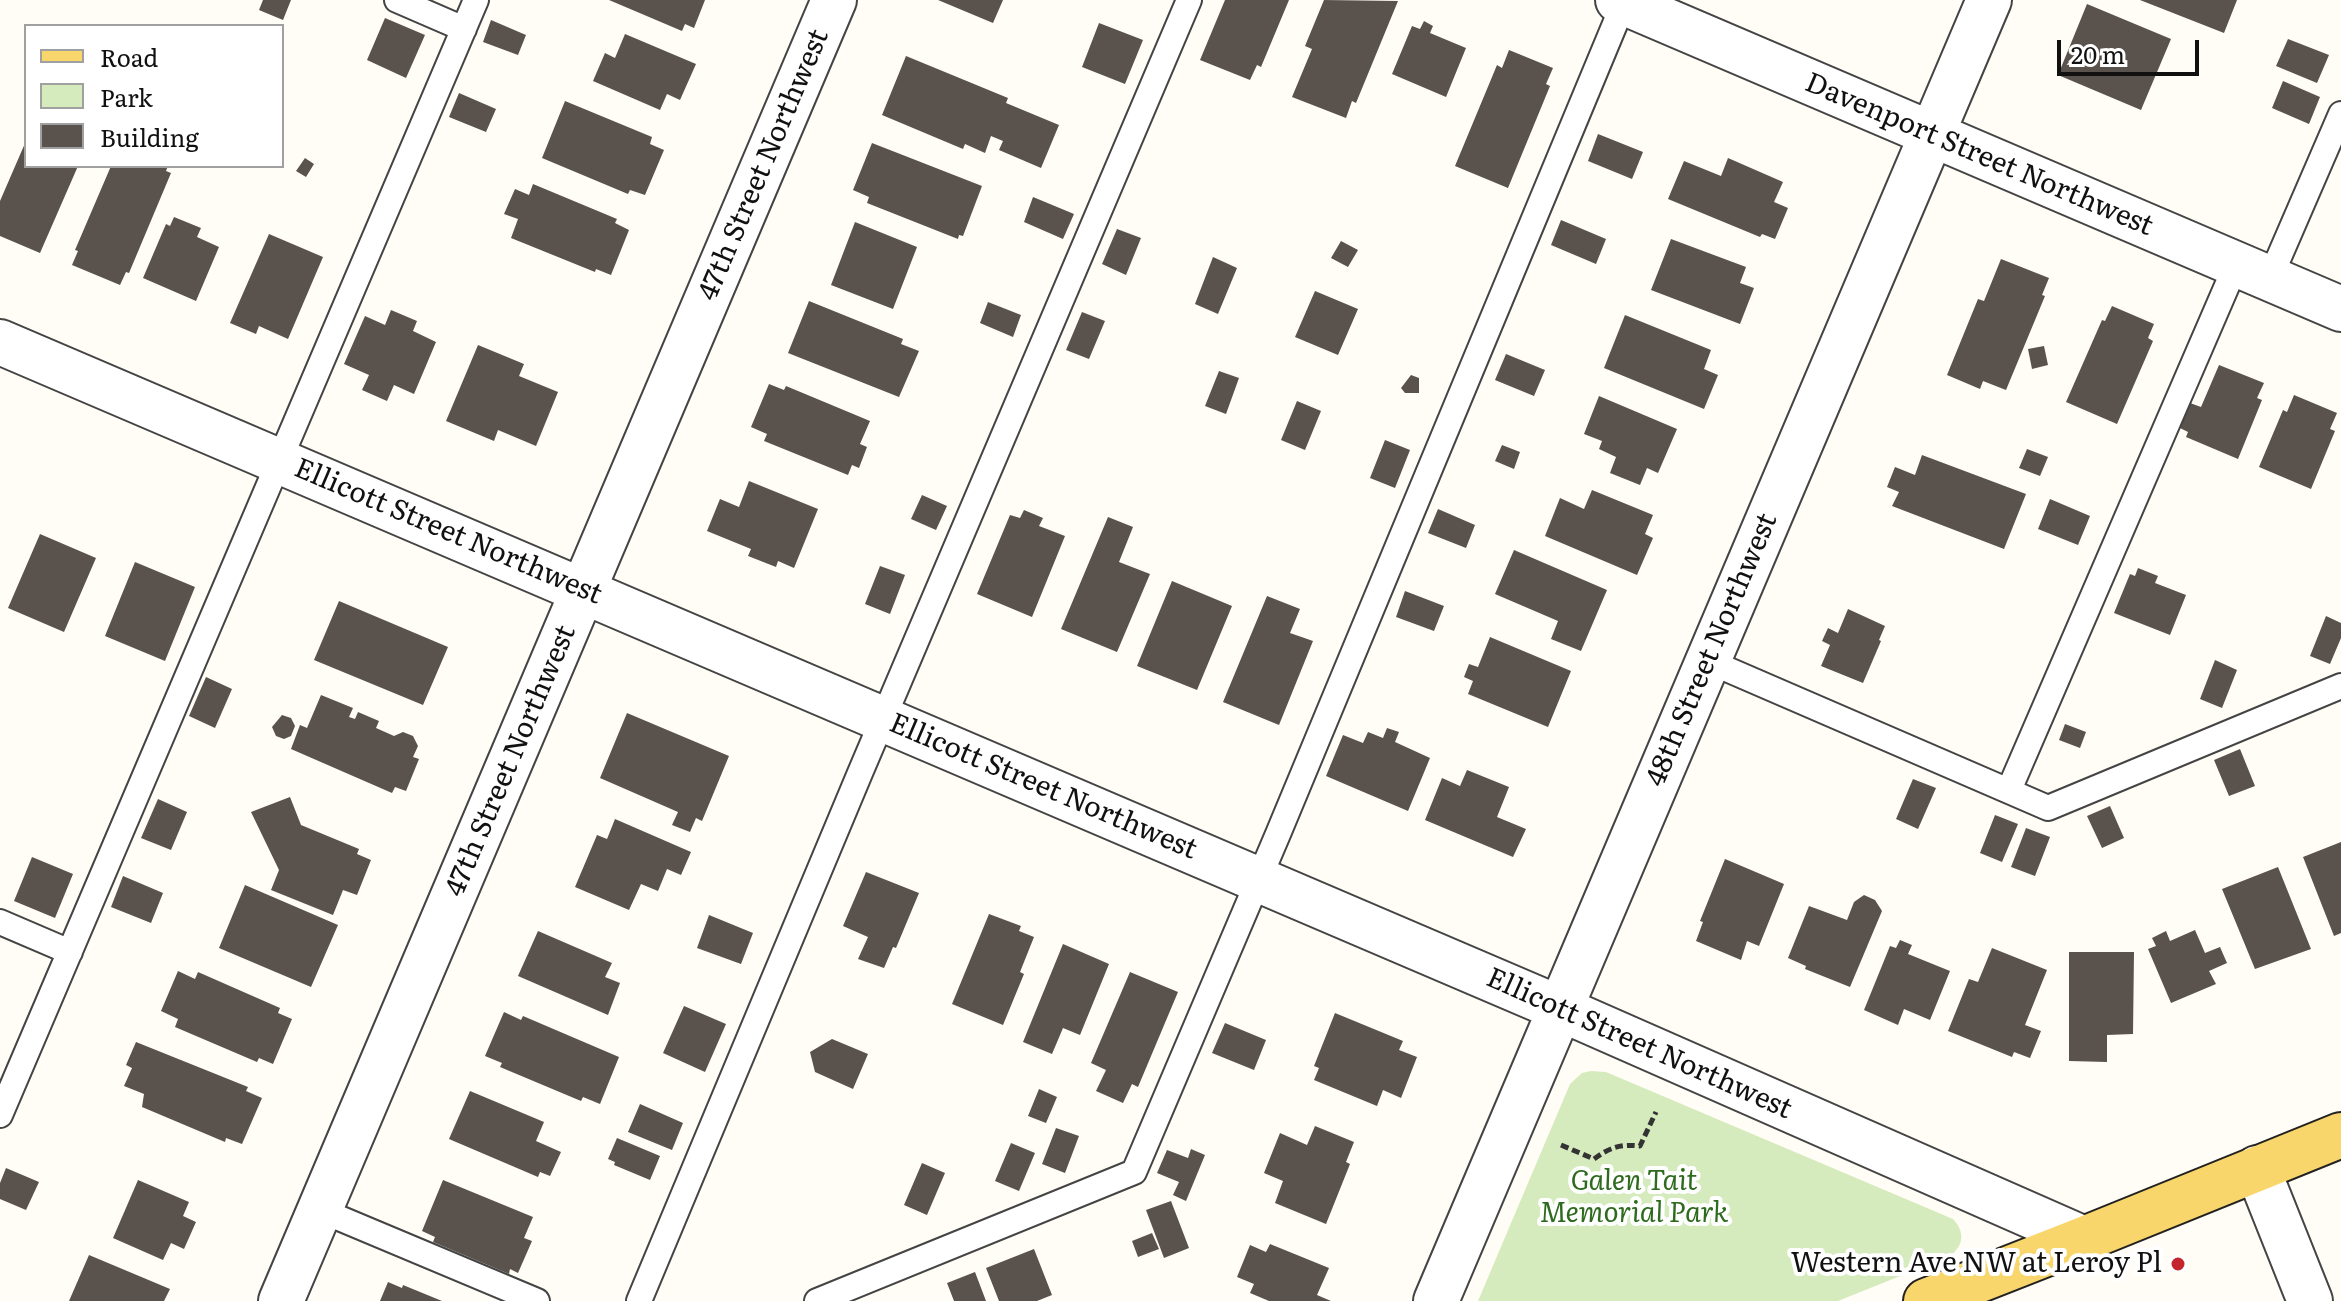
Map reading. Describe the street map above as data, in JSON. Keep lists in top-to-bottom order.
{
  "streets": {
    "street": [
      "Davenport Street Northwest",
      "47th Street Northwest",
      "Ellicott Street Northwest",
      "48th Street Northwest"
    ]
  },
  "crossings": [
    ["Davenport Street Northwest", "48th Street Northwest"],
    ["47th Street Northwest", "Ellicott Street Northwest"],
    ["Ellicott Street Northwest", "48th Street Northwest"]
  ],
  "parks": ["Galen Tait Memorial Park"],
  "places": ["Western Ave NW at Leroy Pl"],
  "legend": ["Road", "Park", "Building"],
  "scale_bar": "20 m"
}
